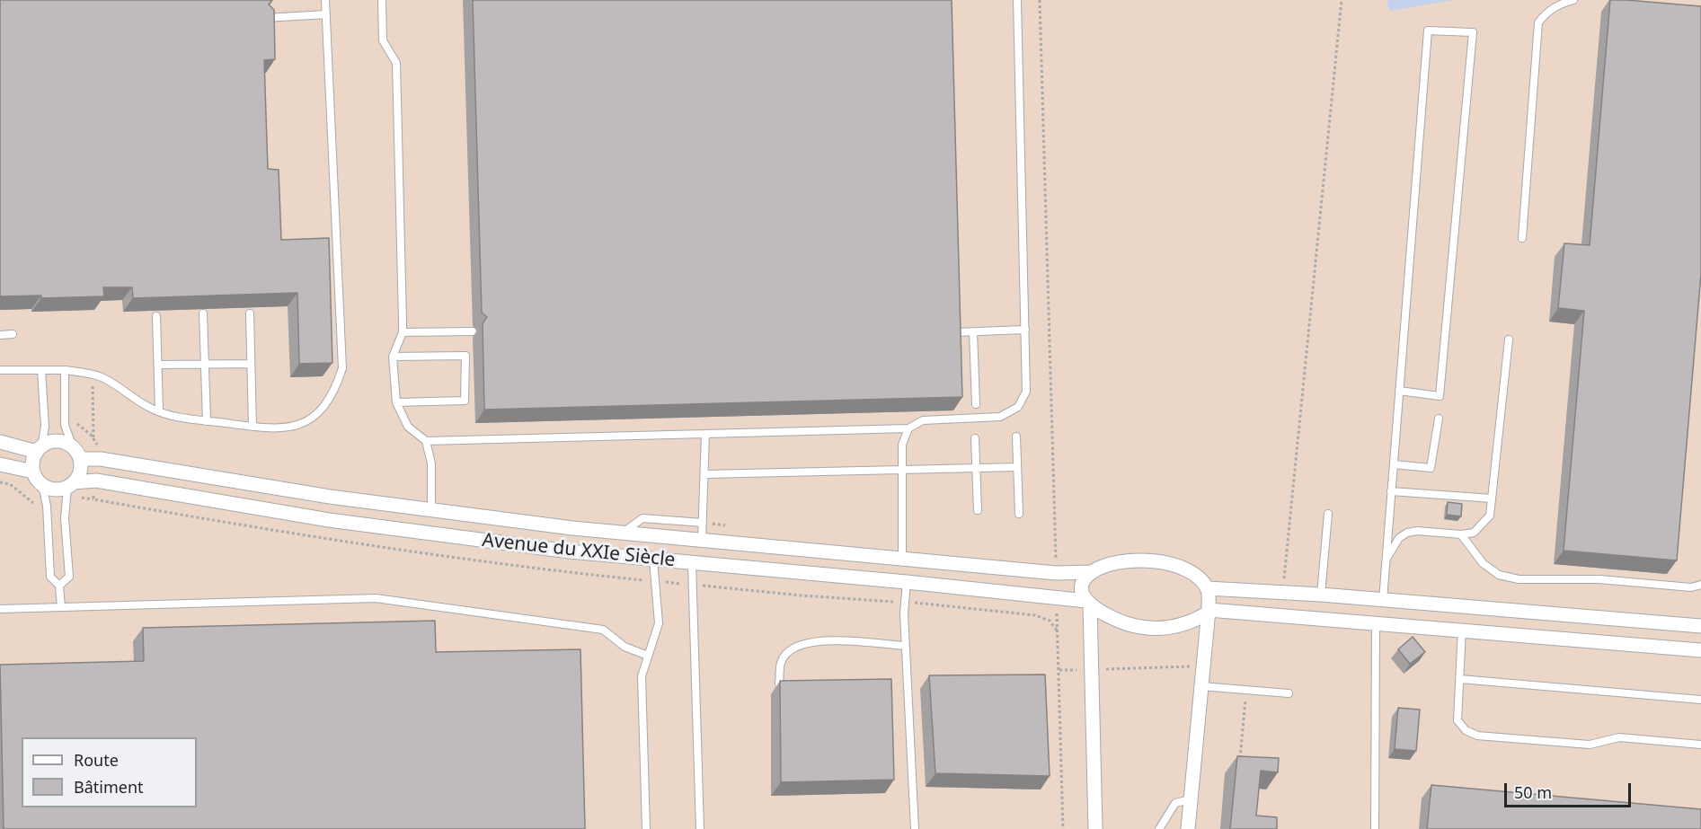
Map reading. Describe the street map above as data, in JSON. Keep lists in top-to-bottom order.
{
  "streets": {
    "street": ["Avenue du XXIe Siècle"]
  },
  "legend": ["Route", "Bâtiment"],
  "scale_bar": "50 m"
}
